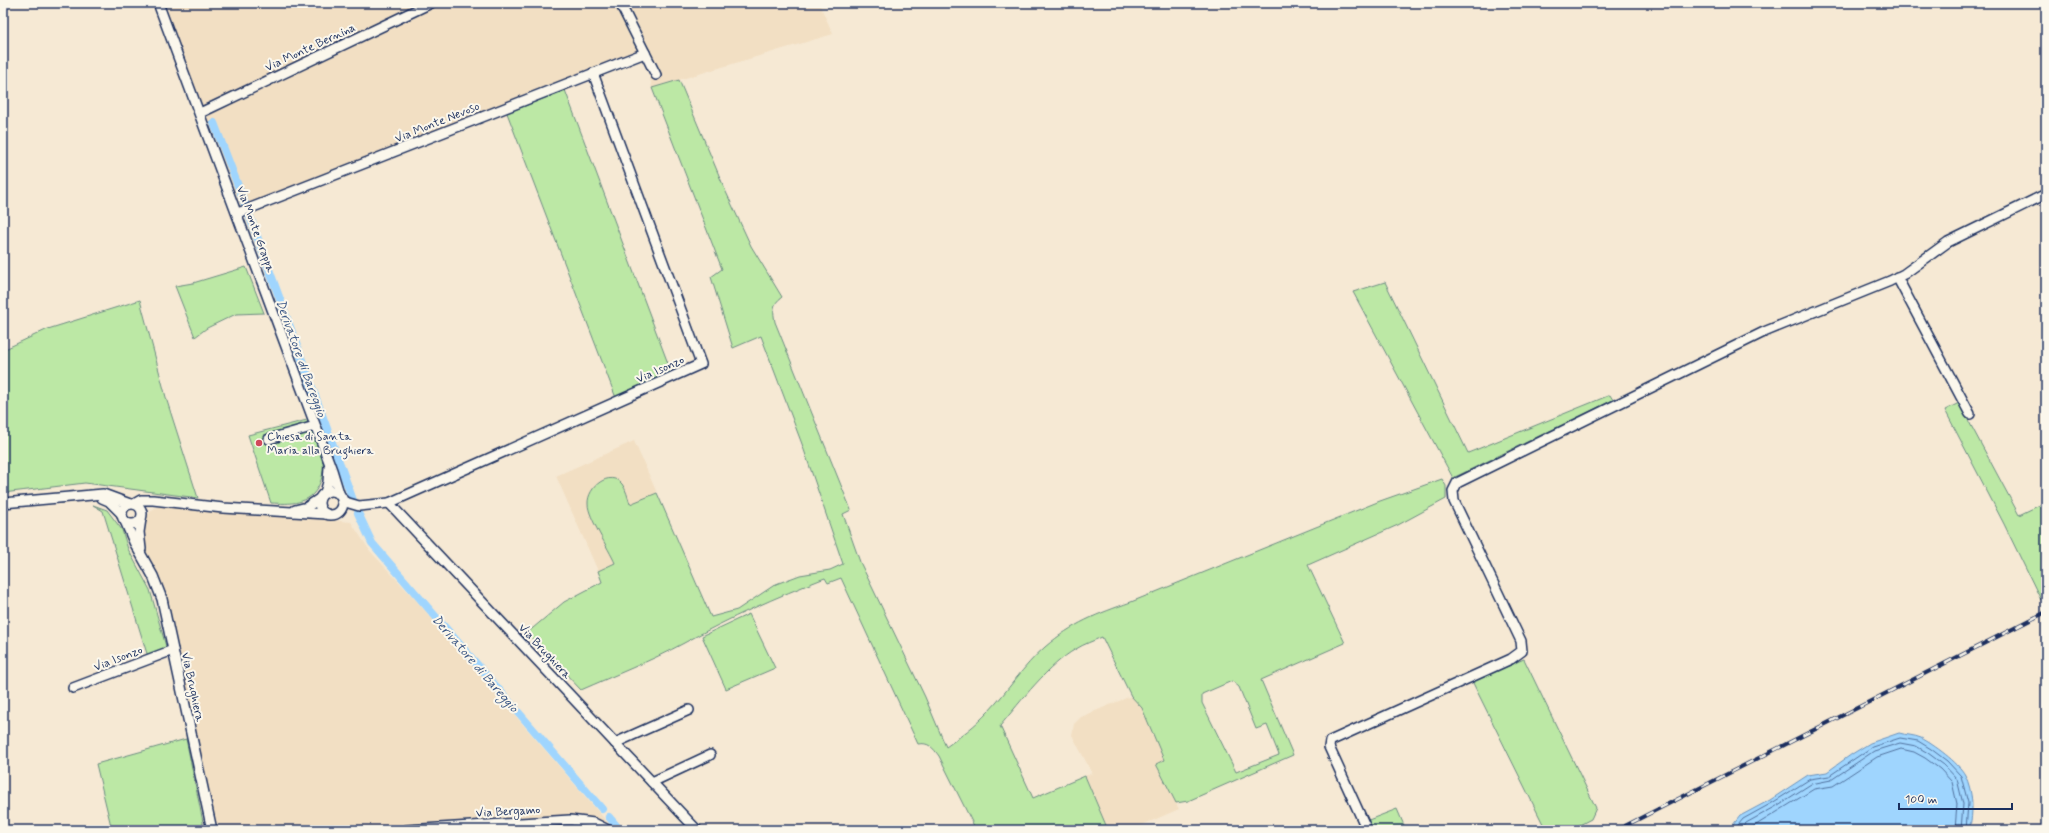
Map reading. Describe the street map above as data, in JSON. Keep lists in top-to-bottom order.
{
  "streets": {
    "street": [
      "Via Monte Bernina",
      "Via Monte Nevoso",
      "Via Monte Grappa",
      "Via Isonzo",
      "Via Brughiera",
      "Via Bergamo"
    ]
  },
  "crossings": [
    ["Via Monte Bernina", "Via Monte Grappa"],
    ["Via Monte Nevoso", "Via Monte Grappa"],
    ["Via Monte Nevoso", "Via Isonzo"],
    ["Via Isonzo", "Via Brughiera"]
  ],
  "water": ["Derivatore di Bareggio"],
  "places": ["Chiesa di Santa Maria alla Brughiera"],
  "scale_bar": "100 m"
}
